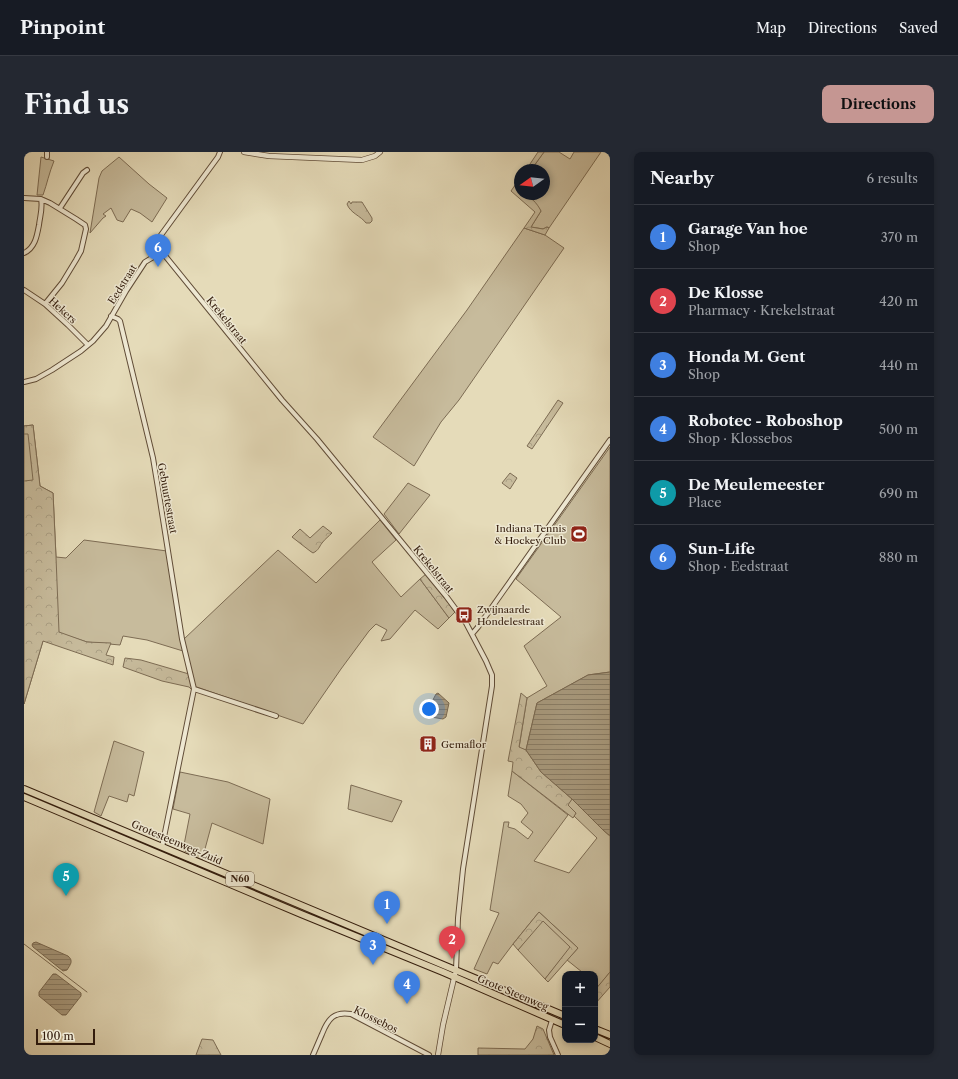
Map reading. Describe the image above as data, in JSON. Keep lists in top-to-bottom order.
{
  "streets": {
    "highway": ["Grotesteenweg-Zuid", "N60", "Grote Steenweg"],
    "street": [
      "Eedstraat",
      "Hekers",
      "Krekelstraat",
      "Gebuurtestraat",
      "Klossebos"
    ]
  },
  "crossings": [
    ["Eedstraat", "Hekers"],
    ["Eedstraat", "Krekelstraat"],
    ["Eedstraat", "Gebuurtestraat"],
    ["Krekelstraat", "Grotesteenweg-Zuid"],
    ["Krekelstraat", "Grote Steenweg"],
    ["Gebuurtestraat", "Grotesteenweg-Zuid"],
    ["Grotesteenweg-Zuid", "Grote Steenweg"]
  ],
  "places": {
    "sports": ["Indiana Tennis & Hockey Club"],
    "bus stop": ["Zwijnaarde Hondelestraat"],
    "building": ["Gemaflor"]
  },
  "scale_bar": "100 m",
  "north": "left",
  "page": {
    "header": "Pinpoint",
    "nav": ["Map", "Directions", "Saved"],
    "buttons": "Directions",
    "title": "Find us",
    "heading": ["Nearby", "6 results"],
    "list": [
      {
        "mark": "1",
        "name": "Garage Van hoe",
        "note": "Shop",
        "value": "370 m"
      },
      {
        "mark": "2",
        "name": "De Klosse",
        "note": "Pharmacy · Krekelstraat",
        "value": "420 m"
      },
      {
        "mark": "3",
        "name": "Honda M. Gent",
        "note": "Shop",
        "value": "440 m"
      },
      {
        "mark": "4",
        "name": "Robotec - Roboshop",
        "note": "Shop · Klossebos",
        "value": "500 m"
      },
      {
        "mark": "5",
        "name": "De Meulemeester",
        "note": "Place",
        "value": "690 m"
      },
      {
        "mark": "6",
        "name": "Sun-Life",
        "note": "Shop · Eedstraat",
        "value": "880 m"
      }
    ],
    "pins": [
      "6",
      "5",
      "1",
      "2",
      "3",
      "4"
    ],
    "map_buttons": ["+", "−"],
    "scale": "100 m"
  }
}
